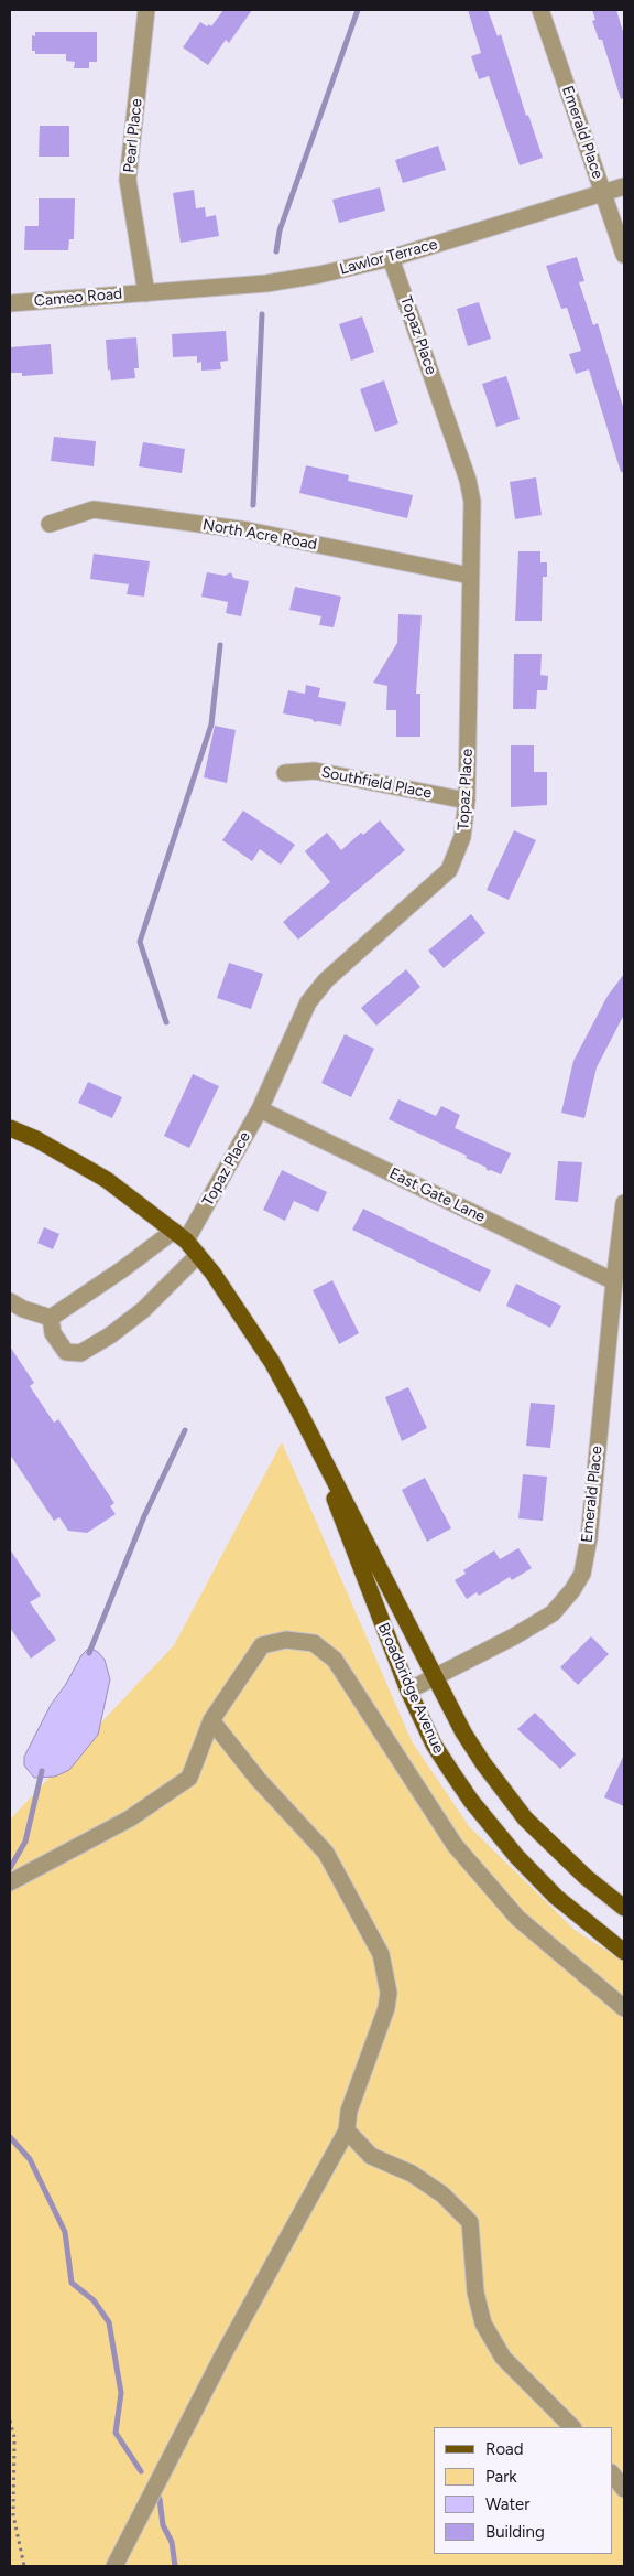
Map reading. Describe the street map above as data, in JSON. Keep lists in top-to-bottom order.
{
  "streets": {
    "main road": ["Broadbridge Avenue"],
    "street": [
      "Emerald Place",
      "Pearl Place",
      "Lawlor Terrace",
      "Cameo Road",
      "Topaz Place",
      "North Acre Road",
      "Southfield Place",
      "East Gate Lane"
    ]
  },
  "crossings": [
    ["Emerald Place", "Lawlor Terrace"],
    ["Emerald Place", "East Gate Lane"],
    ["Emerald Place", "Broadbridge Avenue"],
    ["Pearl Place", "Lawlor Terrace"],
    ["Pearl Place", "Cameo Road"],
    ["Lawlor Terrace", "Cameo Road"],
    ["Lawlor Terrace", "Topaz Place"],
    ["Topaz Place", "North Acre Road"],
    ["Topaz Place", "Southfield Place"],
    ["Topaz Place", "East Gate Lane"],
    ["Topaz Place", "Broadbridge Avenue"]
  ],
  "legend": [
    "Road",
    "Park",
    "Water",
    "Building"
  ]
}
